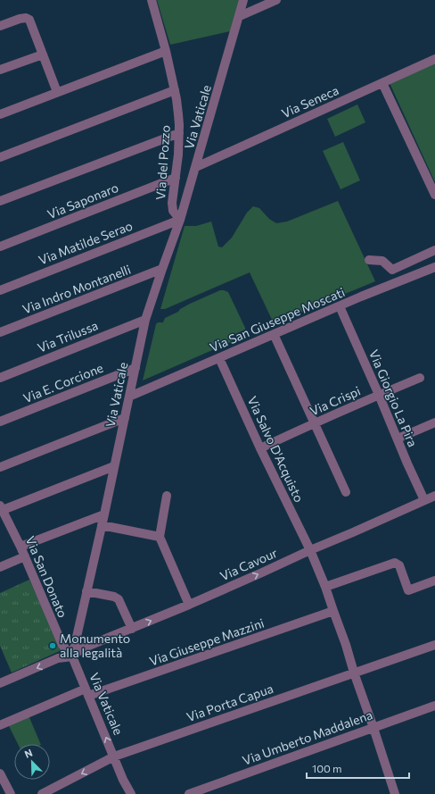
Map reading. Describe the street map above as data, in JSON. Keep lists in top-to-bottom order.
{
  "streets": {
    "street": [
      "Via Seneca",
      "Via Vaticale",
      "Via del Pozzo",
      "Via Saponaro",
      "Via Matilde Serao",
      "Via Indro Montanelli",
      "Via San Giuseppe Moscati",
      "Via Trilussa",
      "Via E. Corcione",
      "Via Giorgio La Pira",
      "Via Crispi",
      "Via Salvo D'Acquisto",
      "Via Cavour",
      "Via San Donato",
      "Via Giuseppe Mazzini",
      "Via Porta Capua",
      "Via Umberto Maddalena"
    ]
  },
  "crossings": [
    ["Via Seneca", "Via Vaticale"],
    ["Via Vaticale", "Via del Pozzo"],
    ["Via Vaticale", "Via Matilde Serao"],
    ["Via Vaticale", "Via Indro Montanelli"],
    ["Via Vaticale", "Via San Giuseppe Moscati"],
    ["Via Vaticale", "Via Trilussa"],
    ["Via Vaticale", "Via E. Corcione"],
    ["Via Vaticale", "Via Cavour"],
    ["Via Vaticale", "Via San Donato"],
    ["Via Vaticale", "Via Giuseppe Mazzini"],
    ["Via Vaticale", "Via Porta Capua"],
    ["Via del Pozzo", "Via Saponaro"],
    ["Via del Pozzo", "Via Matilde Serao"],
    ["Via San Giuseppe Moscati", "Via Giorgio La Pira"],
    ["Via San Giuseppe Moscati", "Via Salvo D'Acquisto"],
    ["Via Giorgio La Pira", "Via Crispi"],
    ["Via Giorgio La Pira", "Via Cavour"],
    ["Via Crispi", "Via Salvo D'Acquisto"],
    ["Via Salvo D'Acquisto", "Via Cavour"],
    ["Via Salvo D'Acquisto", "Via Giuseppe Mazzini"],
    ["Via Salvo D'Acquisto", "Via Porta Capua"],
    ["Via Salvo D'Acquisto", "Via Umberto Maddalena"],
    ["Via Cavour", "Via San Donato"]
  ],
  "one_way": ["Via Cavour"],
  "places": ["Monumento alla legalità"],
  "scale_bar": "100 m",
  "north": "top left"
}
